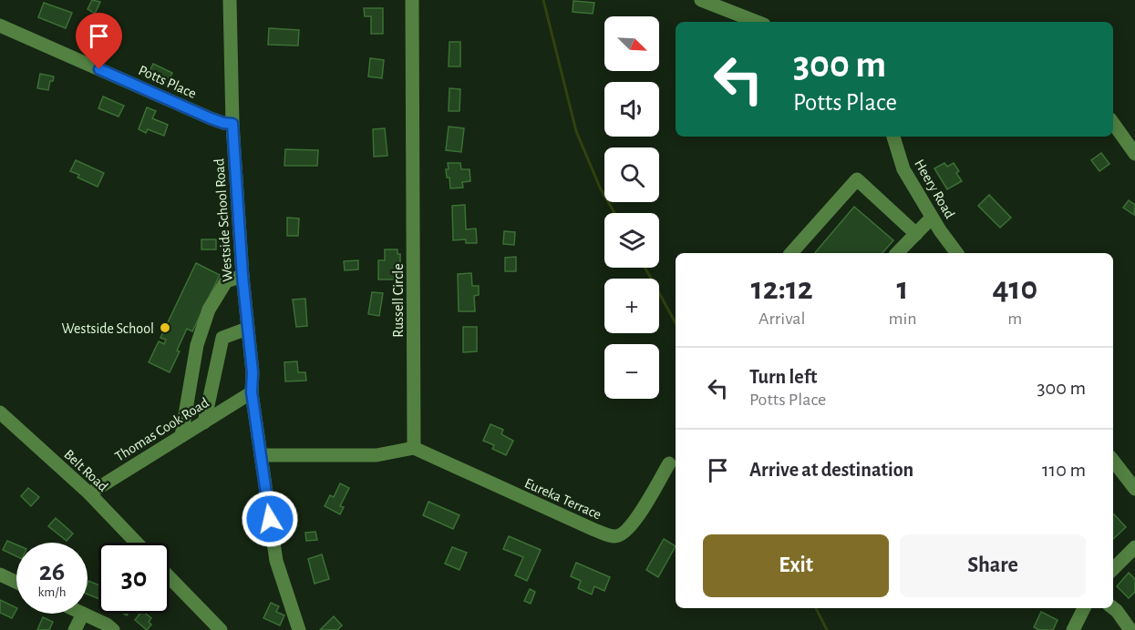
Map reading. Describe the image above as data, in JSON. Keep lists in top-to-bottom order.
{
  "streets": {
    "street": [
      "Potts Place",
      "Heery Road",
      "Westside School Road",
      "Russell Circle",
      "Thomas Cook Road",
      "Belt Road",
      "Eureka Terrace"
    ]
  },
  "crossings": [
    ["Potts Place", "Westside School Road"],
    ["Westside School Road", "Thomas Cook Road"],
    ["Russell Circle", "Eureka Terrace"],
    ["Thomas Cook Road", "Belt Road"]
  ],
  "places": ["Westside School"],
  "north": "bottom right",
  "page": {
    "map_buttons": ["+", "−"],
    "turn": ["300 m", "Potts Place"],
    "eta": [
      "12:12",
      "Arrival",
      "1",
      "min",
      "410",
      "m"
    ],
    "list": [
      {
        "name": "Turn left",
        "note": "Potts Place",
        "value": "300 m"
      },
      {
        "name": "Arrive at destination",
        "value": "110 m"
      }
    ],
    "buttons": ["Exit", "Share"],
    "speed": "26 km/h",
    "limit": "30"
  }
}
